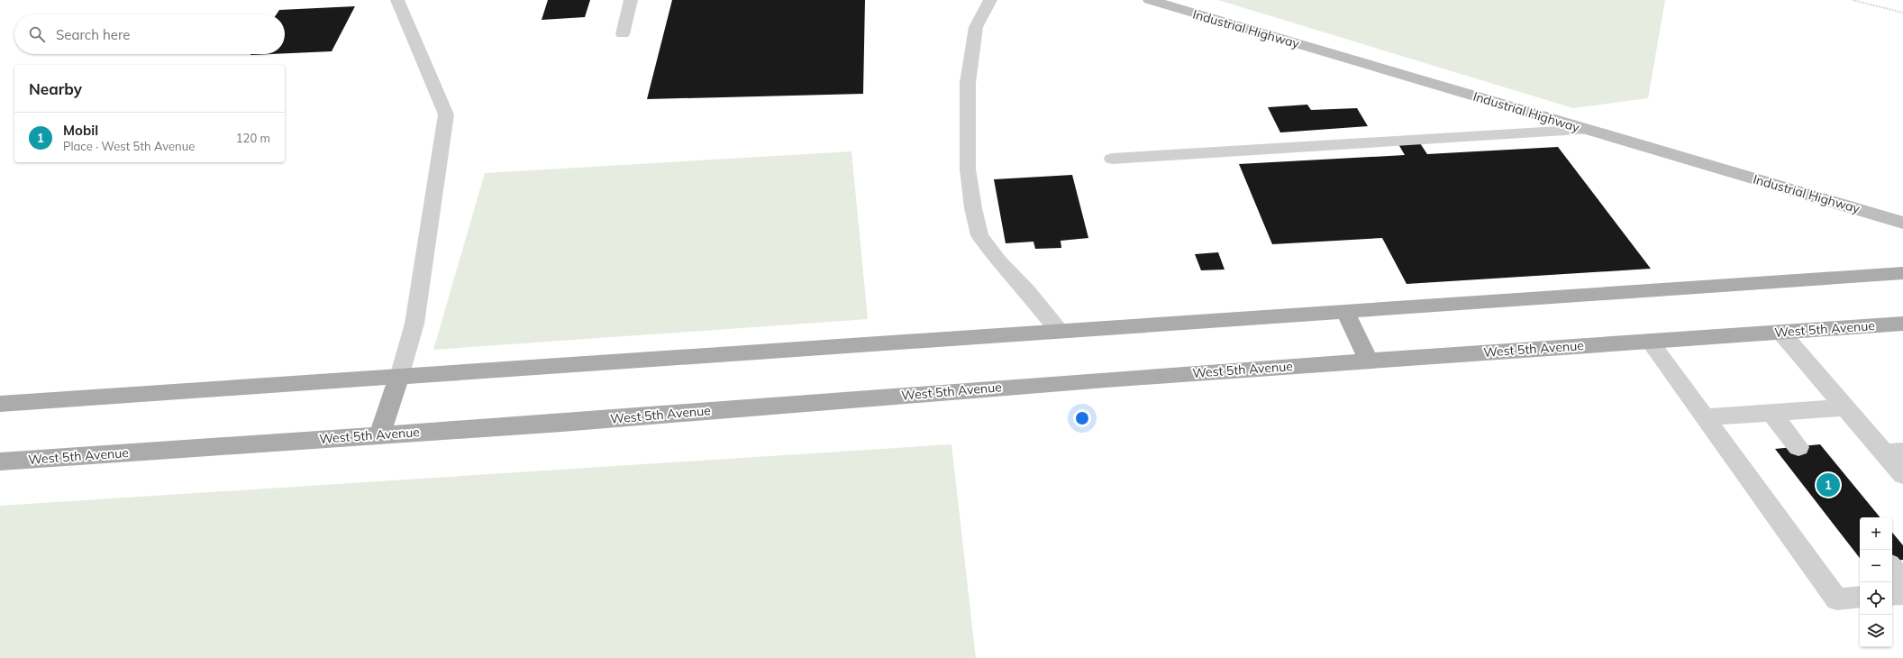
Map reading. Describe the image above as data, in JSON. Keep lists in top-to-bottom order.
{
  "streets": {
    "main road": ["West 5th Avenue"],
    "street": ["Industrial Highway"]
  },
  "page": {
    "search": "Search here",
    "heading": "Nearby",
    "list": [
      {
        "mark": "1",
        "name": "Mobil",
        "note": "Place · West 5th Avenue",
        "value": "120 m"
      }
    ],
    "pins": "1",
    "map_buttons": ["+", "−"]
  }
}
